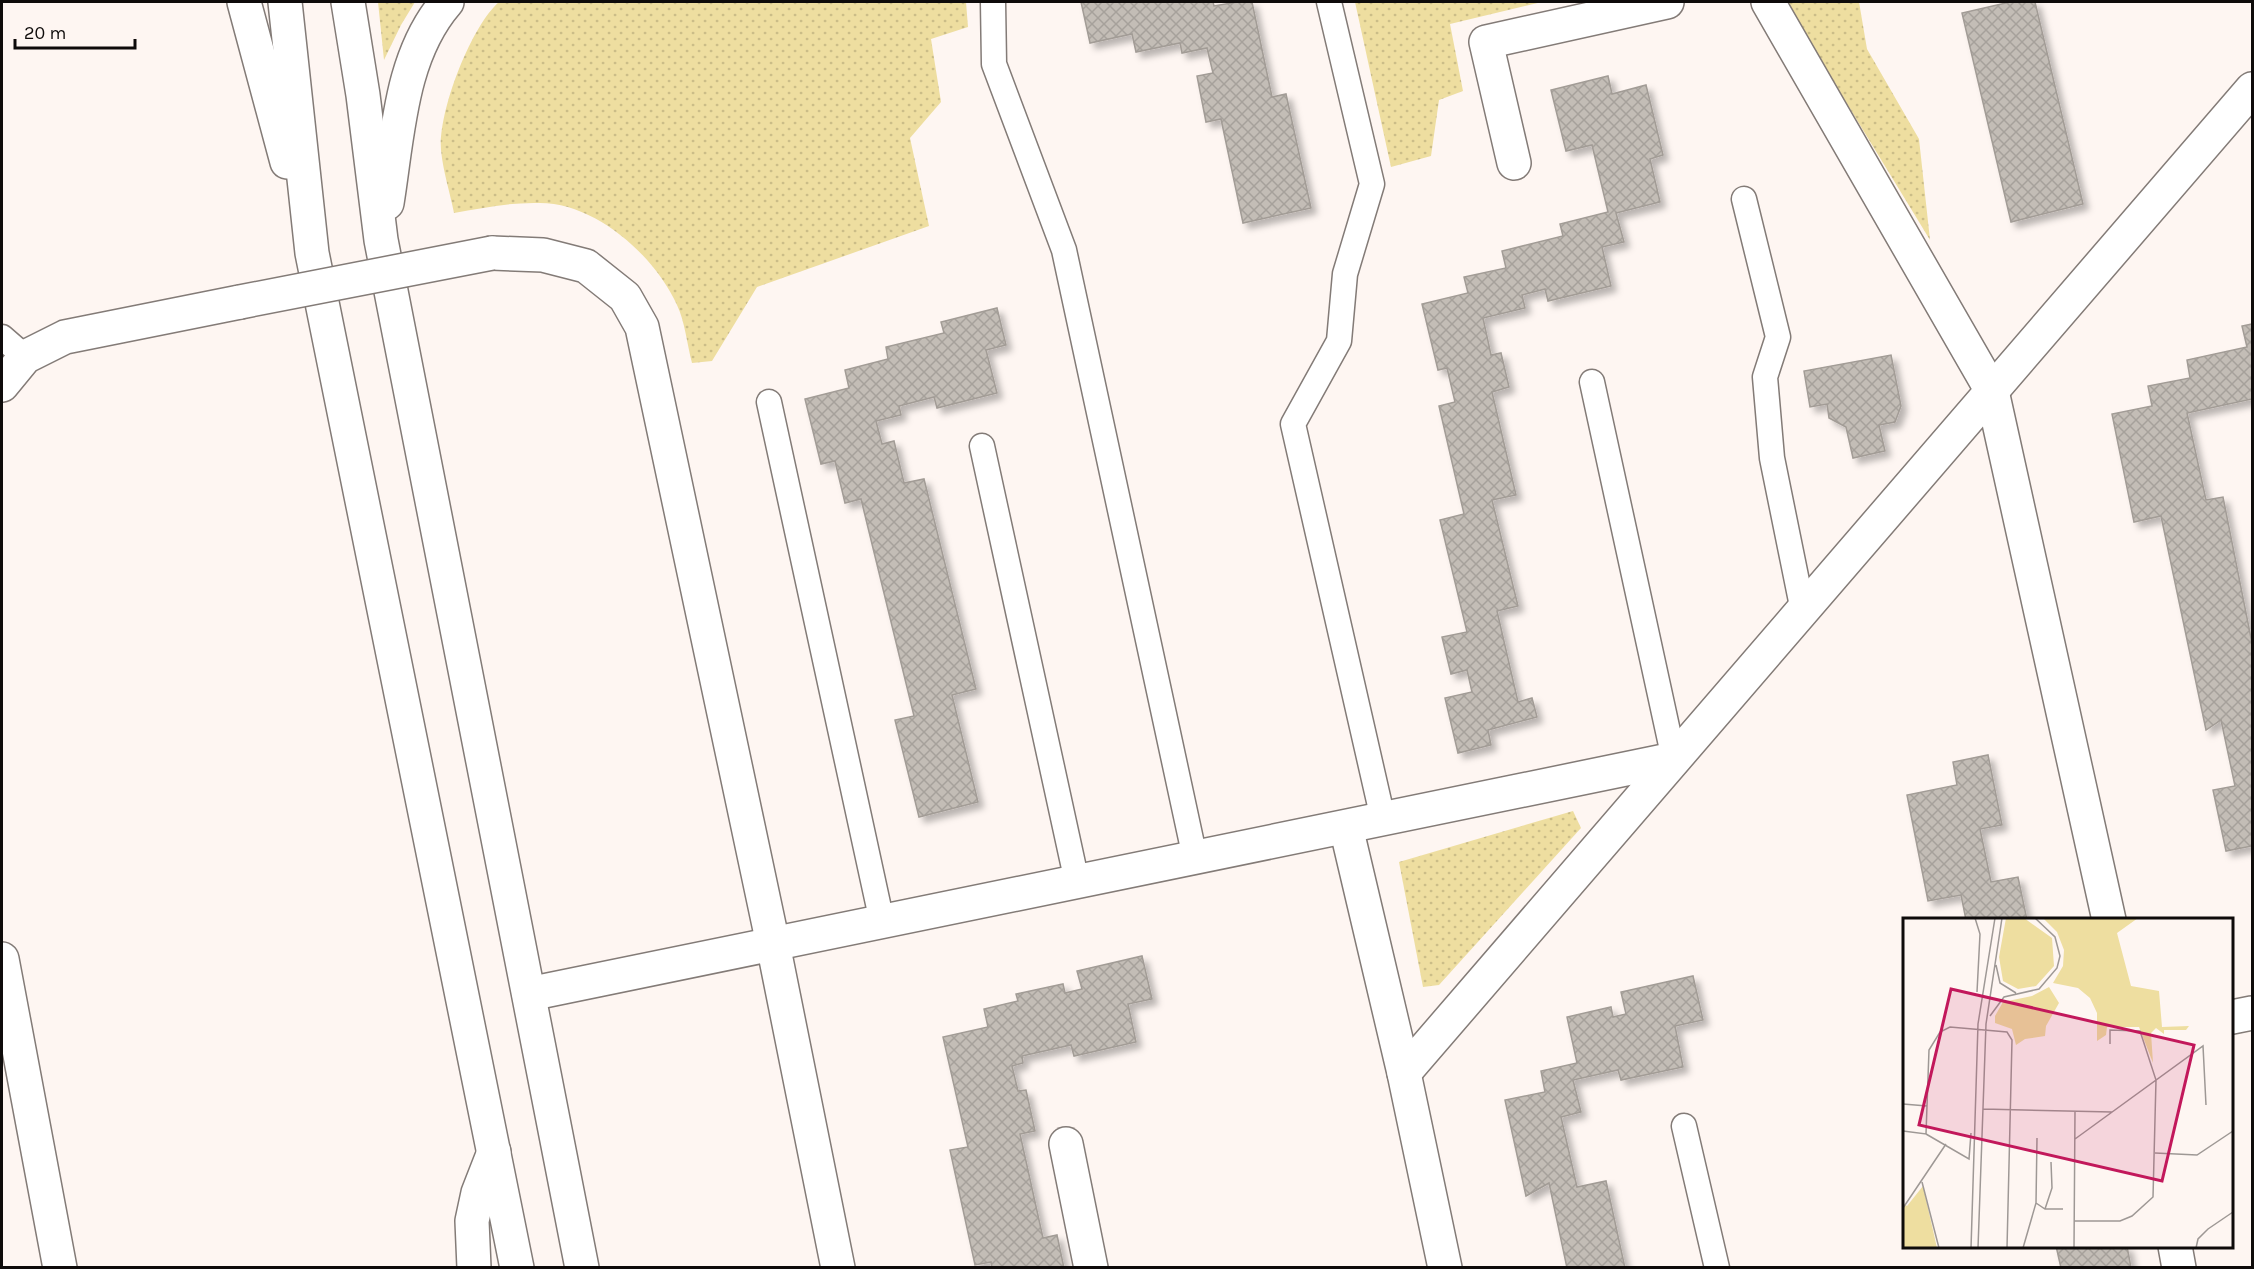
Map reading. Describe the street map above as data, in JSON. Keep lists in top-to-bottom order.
{
  "scale_bar": "20 m"
}
